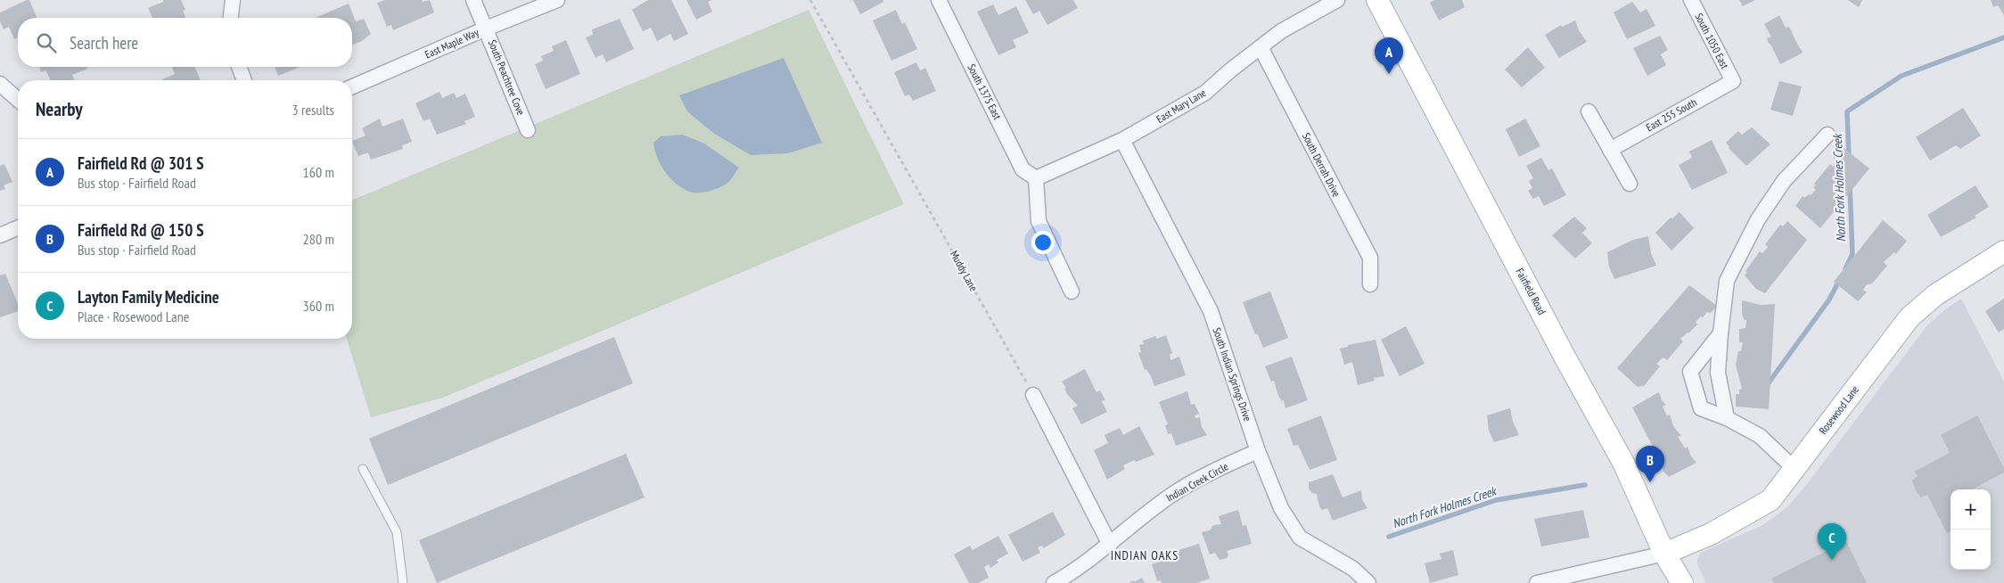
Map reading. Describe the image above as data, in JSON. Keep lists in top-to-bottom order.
{
  "streets": {
    "street": [
      "South 1050 East",
      "East Maple Way",
      "South Peachtree Cove",
      "South 1375 East",
      "East Mary Lane",
      "East 255 South",
      "South Derrah Drive",
      "Fairfield Road",
      "South Indian Springs Drive",
      "Rosewood Lane",
      "Indian Creek Circle"
    ],
    "path": ["Muddy Lane"]
  },
  "crossings": [
    ["South 1050 East", "East 255 South"],
    ["East Maple Way", "South Peachtree Cove"],
    ["South 1375 East", "East Mary Lane"],
    ["East Mary Lane", "South Derrah Drive"],
    ["East Mary Lane", "South Indian Springs Drive"],
    ["Fairfield Road", "Rosewood Lane"],
    ["South Indian Springs Drive", "Indian Creek Circle"]
  ],
  "districts": ["INDIAN OAKS"],
  "water": ["North Fork Holmes Creek"],
  "page": {
    "search": "Search here",
    "pins": ["A", "B", "C"],
    "heading": ["Nearby", "3 results"],
    "list": [
      {
        "mark": "A",
        "name": "Fairfield Rd @ 301 S",
        "note": "Bus stop · Fairfield Road",
        "value": "160 m"
      },
      {
        "mark": "B",
        "name": "Fairfield Rd @ 150 S",
        "note": "Bus stop · Fairfield Road",
        "value": "280 m"
      },
      {
        "mark": "C",
        "name": "Layton Family Medicine",
        "note": "Place · Rosewood Lane",
        "value": "360 m"
      }
    ],
    "map_buttons": ["+", "−"]
  }
}
